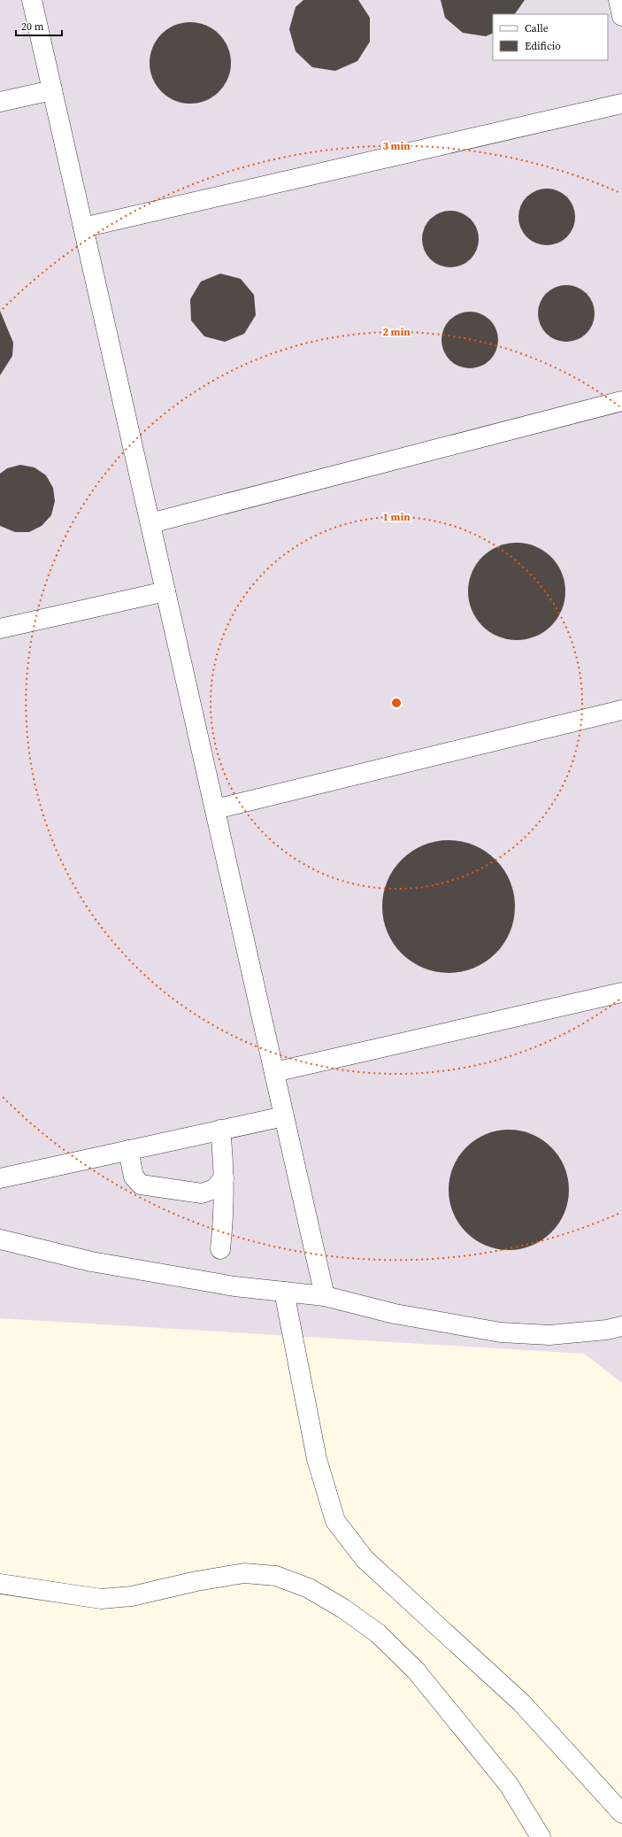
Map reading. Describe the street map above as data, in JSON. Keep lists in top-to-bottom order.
{
  "legend": ["Calle", "Edificio"],
  "scale_bar": "20 m",
  "rings": ["3 min", "2 min", "1 min"]
}
